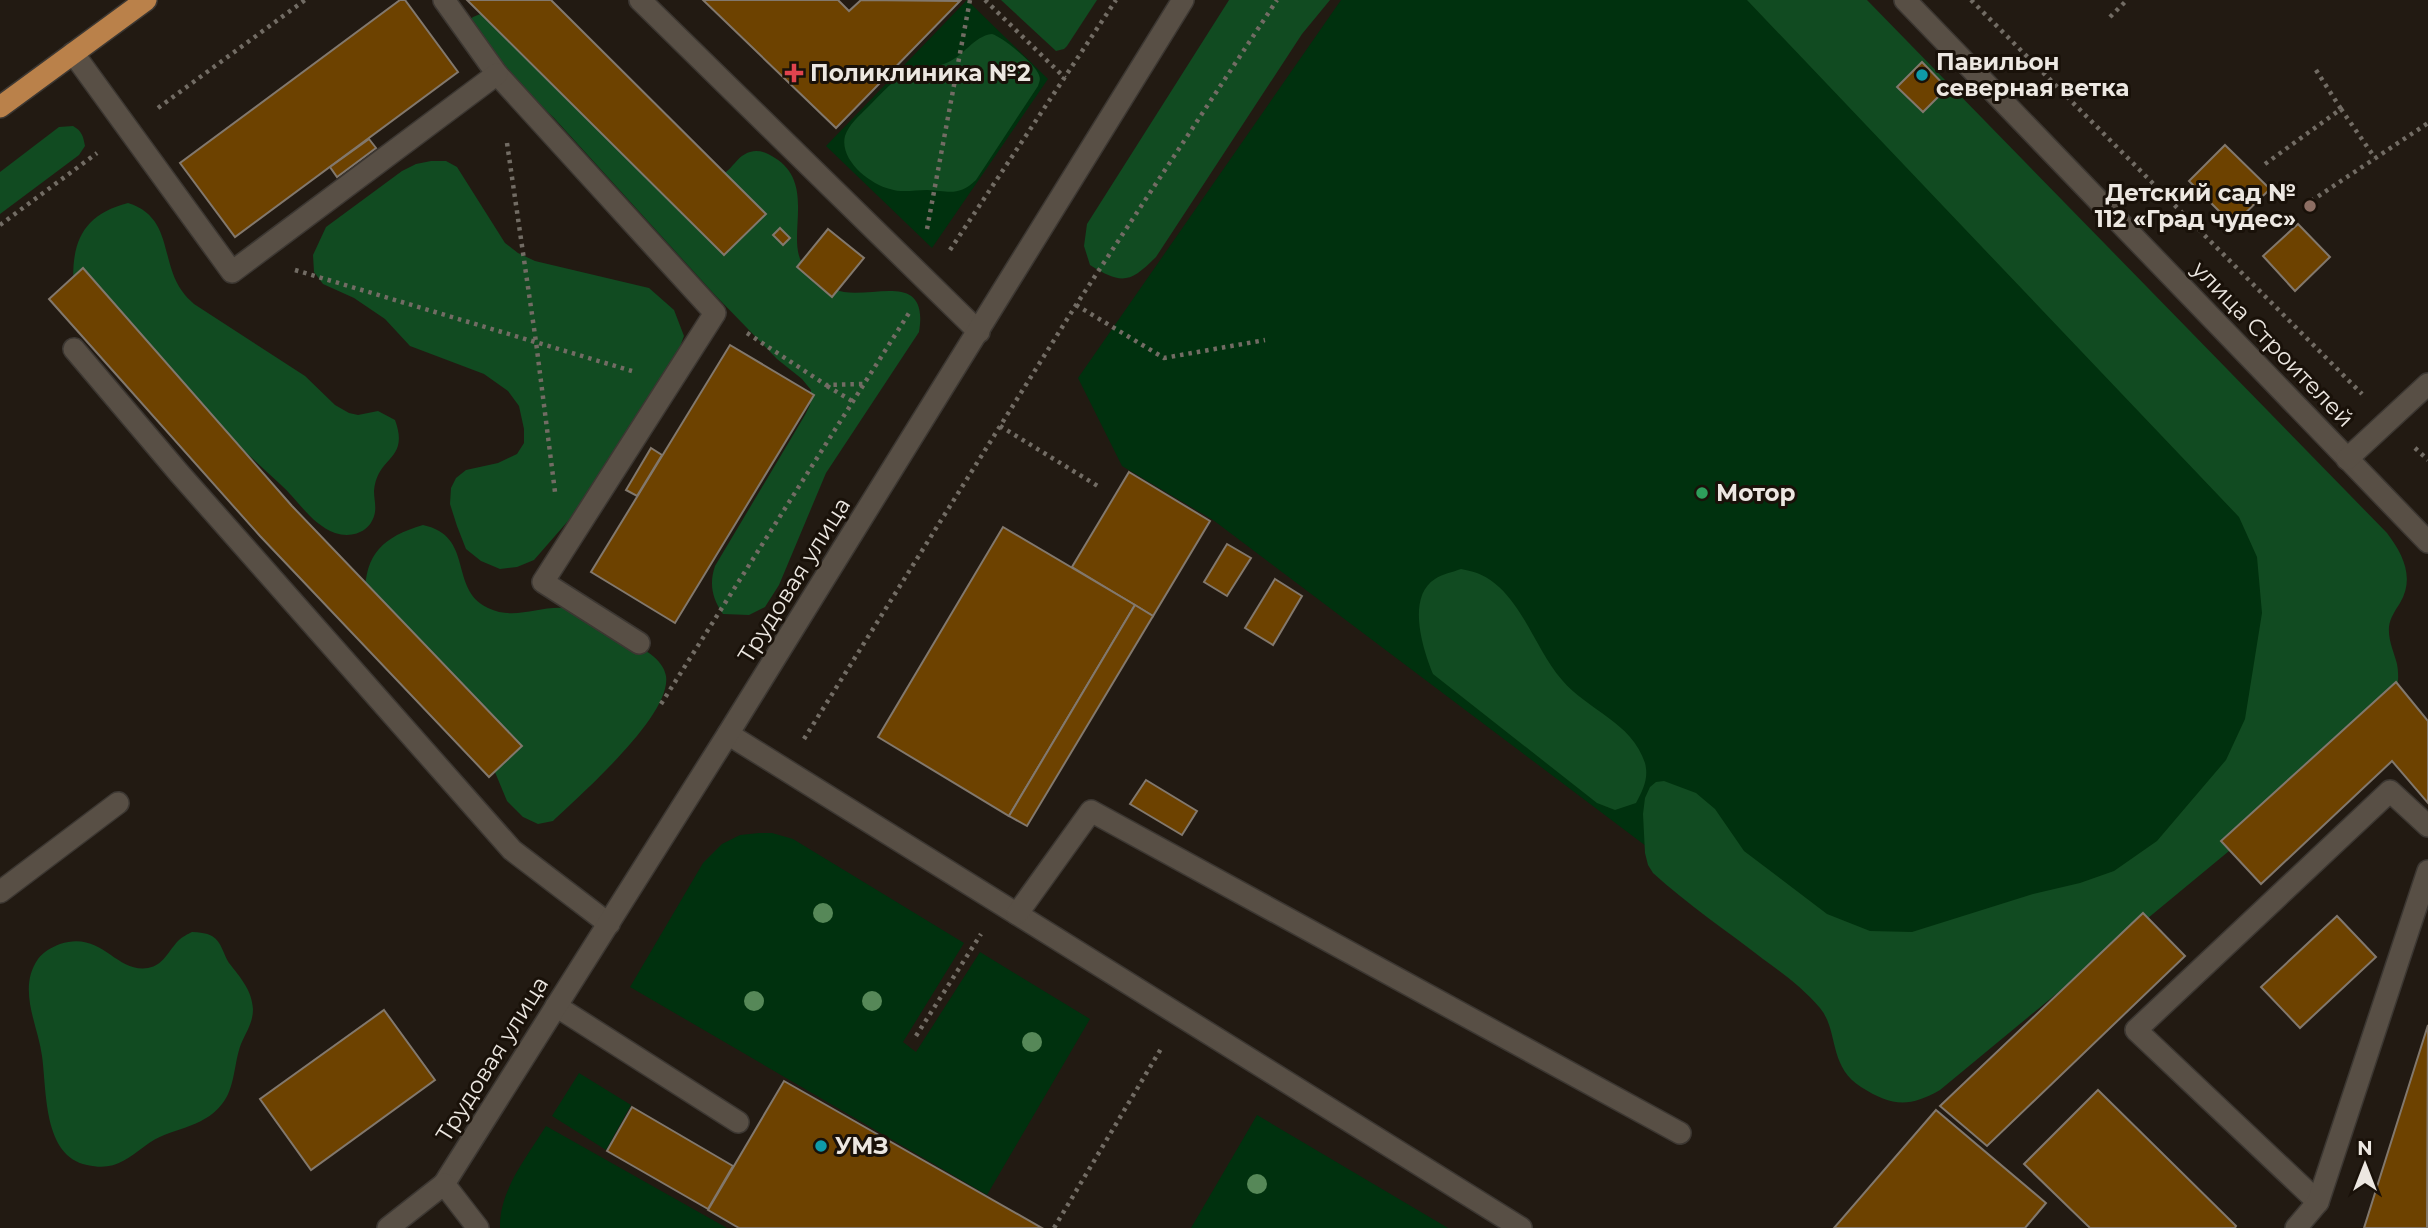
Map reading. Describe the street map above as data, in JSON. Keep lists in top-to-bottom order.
{
  "streets": {
    "street": ["улица Строителей", "Трудовая улица"]
  },
  "places": {
    "health": ["Поликлиника №2"],
    "other": [
      "Павильон северная ветка",
      "Детский сад № 112 «Град чудес»",
      "Мотор",
      "УМЗ"
    ]
  },
  "north": "top"
}
